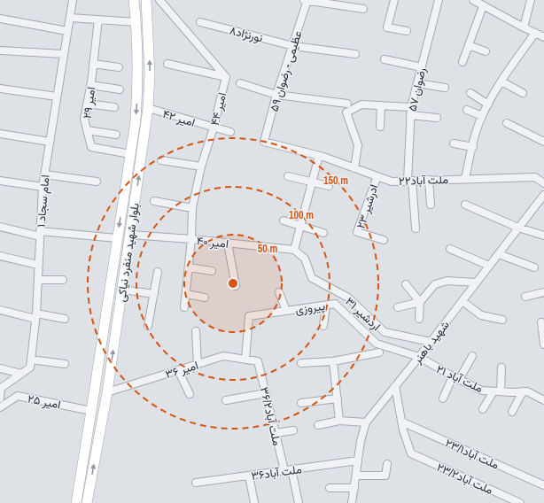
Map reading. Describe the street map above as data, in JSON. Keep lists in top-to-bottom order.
{
  "streets": {
    "main road": ["بلوار شهید منفرد نیاکی"],
    "street": [
      "نورنژاد۸",
      "عظیمی - رضوان ۵۹",
      "رضوان ۵۷",
      "امیر ۲۹",
      "امیر ۴۴",
      "امیر ۴۲",
      "ملت آباد۲۲",
      "امام سجاد ۱",
      "ادرشیر ۲۳",
      "امیر ۴۰",
      "پیروزی",
      "اردشیر ۳۱",
      "شهید باهنر",
      "امیر ۳۶",
      "ملت آباد ۲۱",
      "امیر ۲۵",
      "ملت آباد۳۶/۲",
      "ملت آباد۲۳/۱",
      "ملت آباد۳۶",
      "ملت آباد۲۳/۲"
    ]
  },
  "crossings": [
    ["نورنژاد۸", "عظیمی - رضوان ۵۹"],
    ["عظیمی - رضوان ۵۹", "ملت آباد۲۲"],
    ["رضوان ۵۷", "ملت آباد۲۲"],
    ["امیر ۲۹", "بلوار شهید منفرد نیاکی"],
    ["امیر ۴۴", "امیر ۴۲"],
    ["امیر ۴۴", "امیر ۴۰"],
    ["امیر ۴۲", "بلوار شهید منفرد نیاکی"],
    ["ملت آباد۲۲", "ادرشیر ۲۳"],
    ["امیر ۴۰", "بلوار شهید منفرد نیاکی"],
    ["امیر ۴۰", "اردشیر ۳۱"],
    ["بلوار شهید منفرد نیاکی", "امیر ۳۶"],
    ["بلوار شهید منفرد نیاکی", "امیر ۲۵"],
    ["پیروزی", "شهید باهنر"],
    ["پیروزی", "امیر ۳۶"],
    ["پیروزی", "ملت آباد ۲۱"],
    ["اردشیر ۳۱", "شهید باهنر"],
    ["شهید باهنر", "ملت آباد ۲۱"],
    ["شهید باهنر", "ملت آباد۳۶"],
    ["امیر ۳۶", "ملت آباد۳۶/۲"],
    ["ملت آباد۳۶/۲", "ملت آباد۳۶"],
    ["ملت آباد۲۳/۱", "ملت آباد۲۳/۲"]
  ],
  "rings": ["150 m", "100 m", "50 m"]
}
